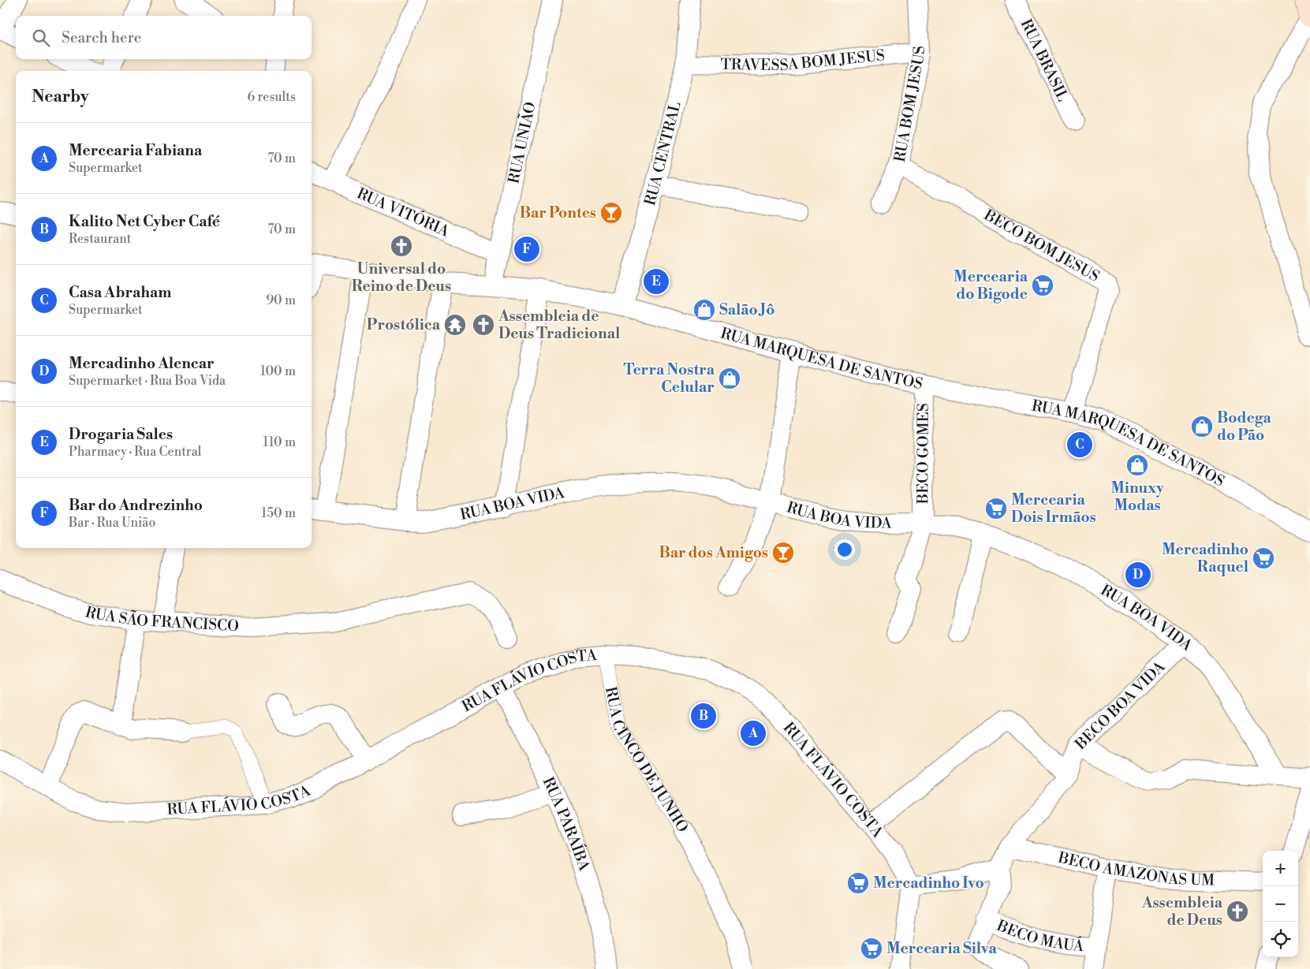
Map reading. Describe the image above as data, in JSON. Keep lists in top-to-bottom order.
{
  "streets": {
    "street": [
      "TRAVESSA BOM JESUS",
      "RUA BRASIL",
      "RUA BOM JESUS",
      "RUA UNIÃO",
      "RUA CENTRAL",
      "RUA VITÓRIA",
      "BECO BOM JESUS",
      "RUA MARQUESA DE SANTOS",
      "BECO GOMES",
      "RUA BOA VIDA",
      "RUA SÃO FRANCISCO",
      "RUA FLÁVIO COSTA",
      "BECO BOA VIDA",
      "RUA CINCO DE JUNHO",
      "RUA PARAÍBA",
      "BECO AMAZONAS UM",
      "BECO MAUÁ"
    ]
  },
  "crossings": [
    ["TRAVESSA BOM JESUS", "RUA BOM JESUS"],
    ["TRAVESSA BOM JESUS", "RUA CENTRAL"],
    ["RUA BOM JESUS", "BECO BOM JESUS"],
    ["RUA UNIÃO", "RUA VITÓRIA"],
    ["RUA UNIÃO", "RUA MARQUESA DE SANTOS"],
    ["RUA CENTRAL", "RUA MARQUESA DE SANTOS"],
    ["BECO BOM JESUS", "RUA MARQUESA DE SANTOS"],
    ["RUA MARQUESA DE SANTOS", "BECO GOMES"],
    ["BECO GOMES", "RUA BOA VIDA"],
    ["RUA BOA VIDA", "BECO BOA VIDA"],
    ["RUA FLÁVIO COSTA", "RUA CINCO DE JUNHO"],
    ["RUA FLÁVIO COSTA", "RUA PARAÍBA"]
  ],
  "places": {
    "bar": ["Bar Pontes", "Bar dos Amigos"],
    "church": ["Universal do Reino de Deus", "Assembleia de Deus Tradicional", "Assembleia de Deus"],
    "supermarket": [
      "Mercearia do Bigode",
      "Mercearia Dois Irmãos",
      "Mercadinho Raquel",
      "Mercadinho Ivo",
      "Mercearia Silva"
    ],
    "shop": [
      "Salão Jô",
      "Terra Nostra Celular",
      "Bodega do Pão",
      "Minuxy Modas"
    ],
    "temple": ["Prostólica"]
  },
  "page": {
    "search": "Search here",
    "heading": ["Nearby", "6 results"],
    "list": [
      {
        "mark": "A",
        "name": "Mercearia Fabiana",
        "note": "Supermarket",
        "value": "70 m"
      },
      {
        "mark": "B",
        "name": "Kalito Net Cyber Café",
        "note": "Restaurant",
        "value": "70 m"
      },
      {
        "mark": "C",
        "name": "Casa Abraham",
        "note": "Supermarket",
        "value": "90 m"
      },
      {
        "mark": "D",
        "name": "Mercadinho Alencar",
        "note": "Supermarket · Rua Boa Vida",
        "value": "100 m"
      },
      {
        "mark": "E",
        "name": "Drogaria Sales",
        "note": "Pharmacy · Rua Central",
        "value": "110 m"
      },
      {
        "mark": "F",
        "name": "Bar do Andrezinho",
        "note": "Bar · Rua União",
        "value": "150 m"
      }
    ],
    "pins": [
      "F",
      "E",
      "C",
      "D",
      "B",
      "A"
    ],
    "map_buttons": ["+", "−"]
  }
}
